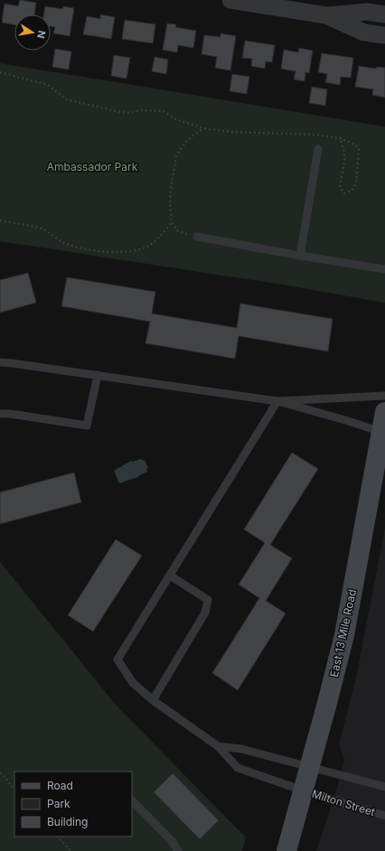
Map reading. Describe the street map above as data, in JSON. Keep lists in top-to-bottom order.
{
  "streets": {
    "main road": ["East 13 Mile Road"],
    "lane": ["Milton Street"]
  },
  "crossings": [
    ["East 13 Mile Road", "Milton Street"]
  ],
  "parks": ["Ambassador Park"],
  "legend": ["Road", "Park", "Building"],
  "north": "right"
}
